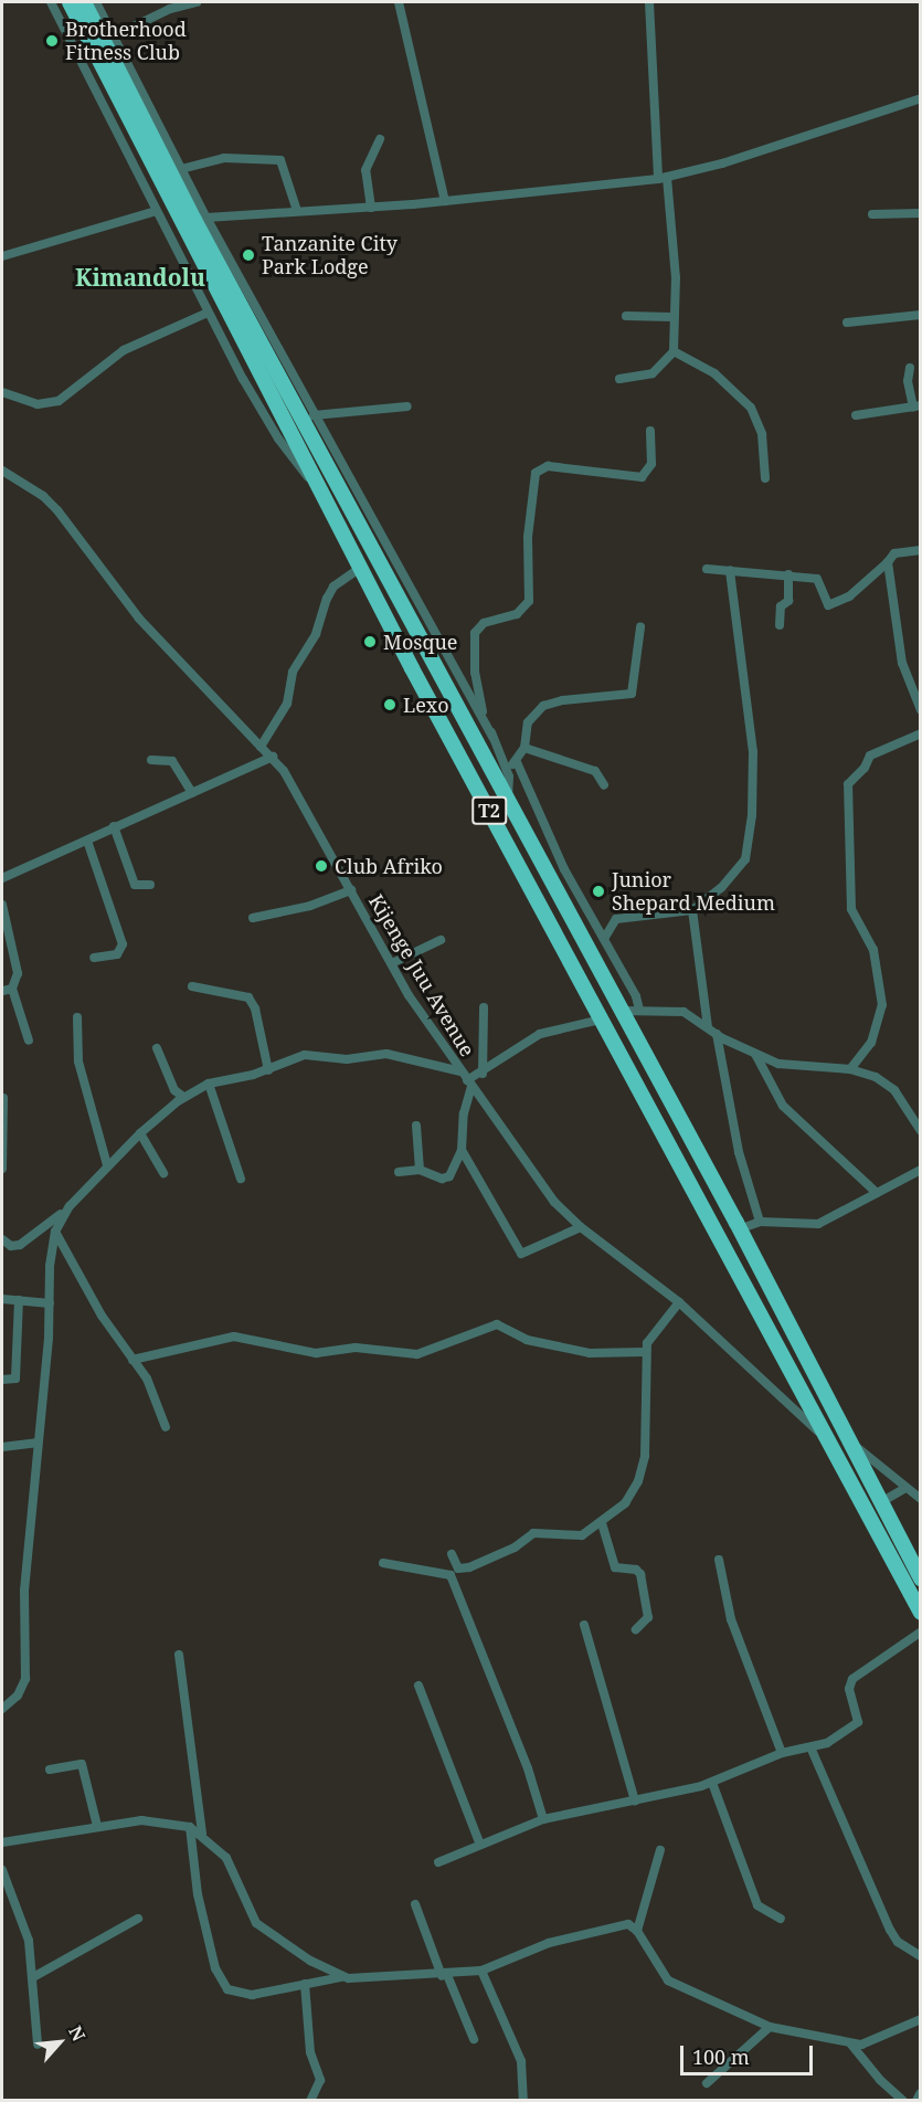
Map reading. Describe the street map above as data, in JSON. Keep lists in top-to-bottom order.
{
  "streets": {
    "highway": ["T2"],
    "street": ["Kijenge Juu Avenue"]
  },
  "crossings": [
    ["T2", "Kijenge Juu Avenue"]
  ],
  "districts": ["Kimandolu"],
  "places": [
    "Brotherhood Fitness Club",
    "Tanzanite City Park Lodge",
    "Mosque",
    "Lexo",
    "Club Afriko",
    "Junior Shepard Medium"
  ],
  "scale_bar": "100 m",
  "north": "top right"
}
